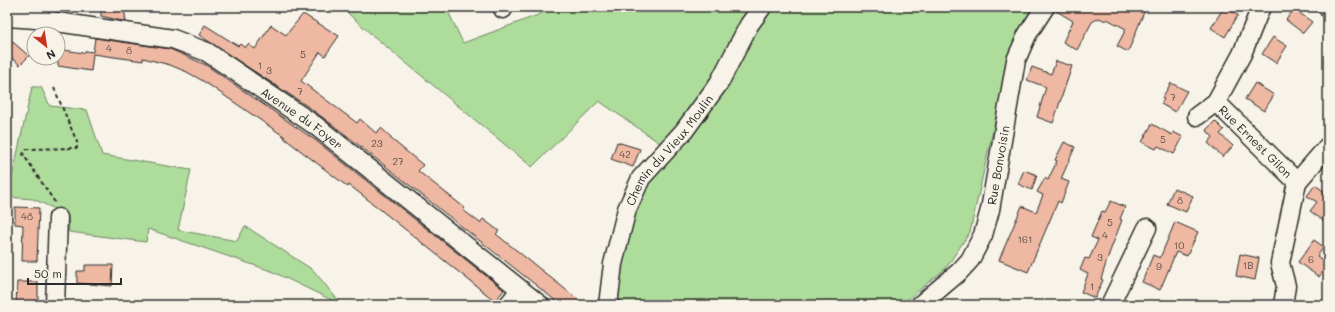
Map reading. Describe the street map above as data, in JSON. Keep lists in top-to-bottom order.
{
  "streets": {
    "street": [
      "Avenue du Foyer",
      "Rue Ernest Gilon",
      "Chemin du Vieux Moulin",
      "Rue Bonvoisin"
    ]
  },
  "house_numbers": [
    "4",
    "8",
    "5",
    "1",
    "3",
    "7",
    "7",
    "5",
    "23",
    "42",
    "27",
    "8",
    "48",
    "5",
    "4",
    "161",
    "10",
    "3",
    "6",
    "1B",
    "9",
    "1"
  ],
  "scale_bar": "50 m",
  "north": "bottom right"
}
